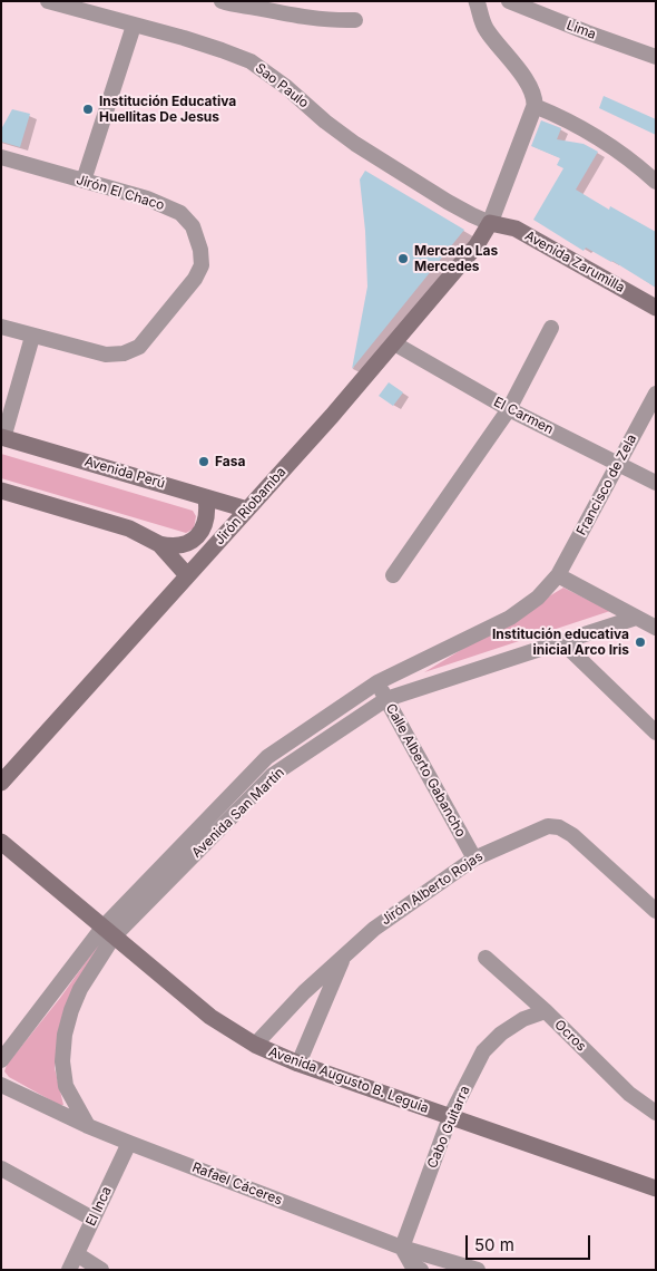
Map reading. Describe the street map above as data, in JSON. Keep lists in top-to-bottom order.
{
  "streets": {
    "main road": [
      "Avenida Zarumilla",
      "Avenida Perú",
      "Jirón Riobamba",
      "Avenida Augusto B. Leguia"
    ],
    "street": [
      "Lima",
      "Sao Paulo",
      "Jirón El Chaco",
      "El Carmen",
      "Francisco de Zela",
      "Calle Alberto Gabancho",
      "Avenida San Martín",
      "Jirón Alberto Rojas",
      "Ocros",
      "Cabo Guitarra",
      "Rafael Cáceres",
      "El Inca"
    ]
  },
  "crossings": [
    ["Sao Paulo", "Avenida Zarumilla"],
    ["Sao Paulo", "Jirón Riobamba"],
    ["Avenida Zarumilla", "Jirón Riobamba"],
    ["El Carmen", "Francisco de Zela"],
    ["El Carmen", "Jirón Riobamba"],
    ["Avenida Perú", "Jirón Riobamba"],
    ["Francisco de Zela", "Avenida San Martín"],
    ["Calle Alberto Gabancho", "Avenida San Martín"],
    ["Calle Alberto Gabancho", "Jirón Alberto Rojas"],
    ["Avenida San Martín", "Avenida Augusto B. Leguia"],
    ["Avenida San Martín", "Rafael Cáceres"],
    ["Jirón Alberto Rojas", "Avenida Augusto B. Leguia"],
    ["Ocros", "Cabo Guitarra"],
    ["Avenida Augusto B. Leguia", "Cabo Guitarra"],
    ["Cabo Guitarra", "Rafael Cáceres"],
    ["Rafael Cáceres", "El Inca"]
  ],
  "places": [
    "Institución Educativa Huellitas De Jesus",
    "Mercado Las Mercedes",
    "Fasa",
    "Institución educativa inicial Arco Iris"
  ],
  "scale_bar": "50 m"
}
